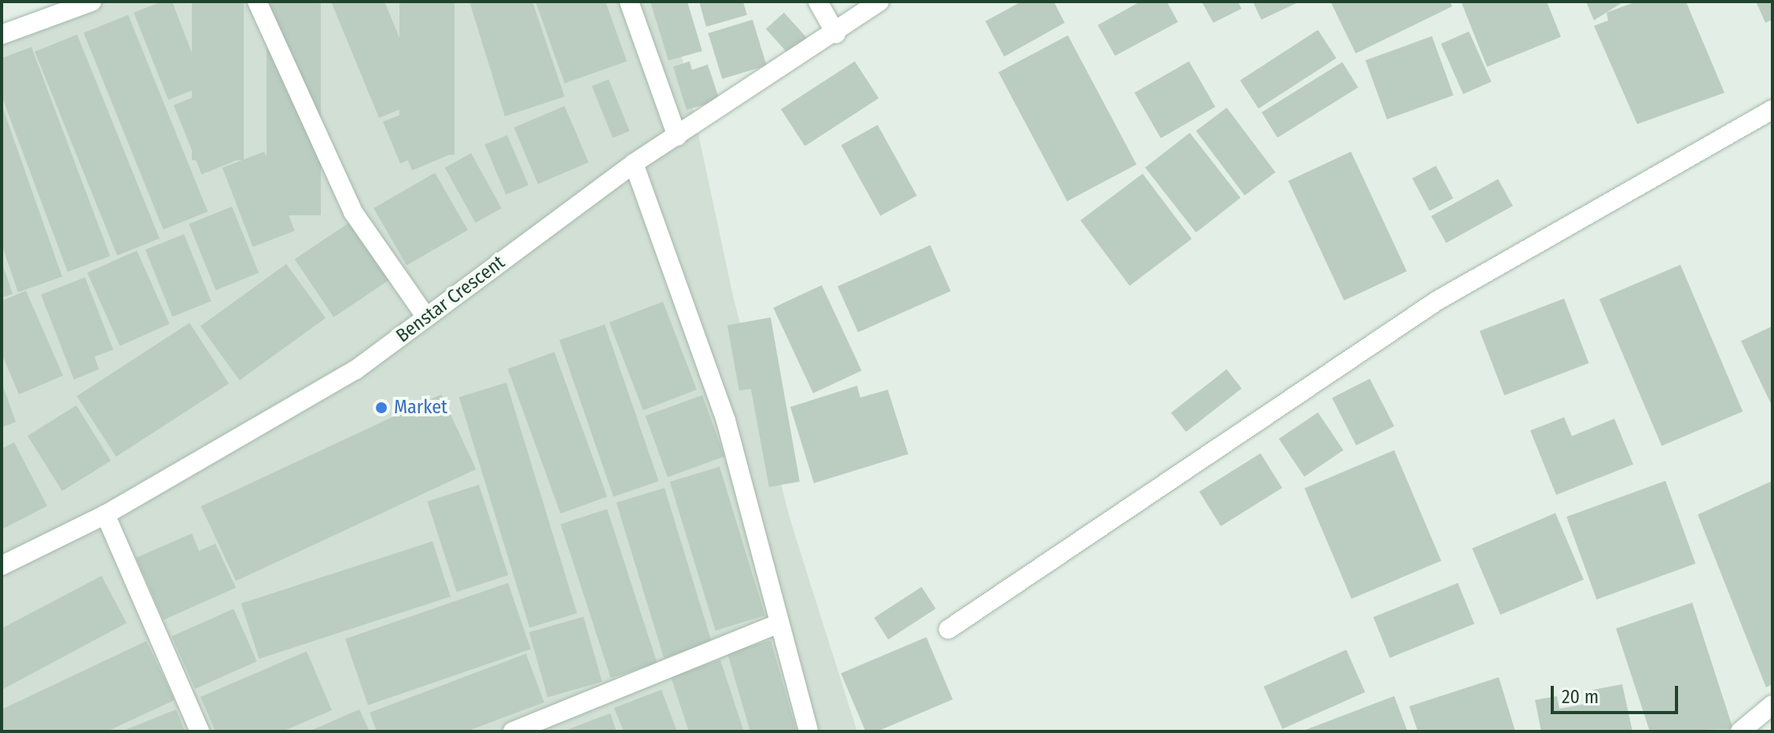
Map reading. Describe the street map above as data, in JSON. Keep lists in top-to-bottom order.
{
  "streets": {
    "street": ["Benstar Crescent"]
  },
  "places": ["Market"],
  "scale_bar": "20 m"
}
